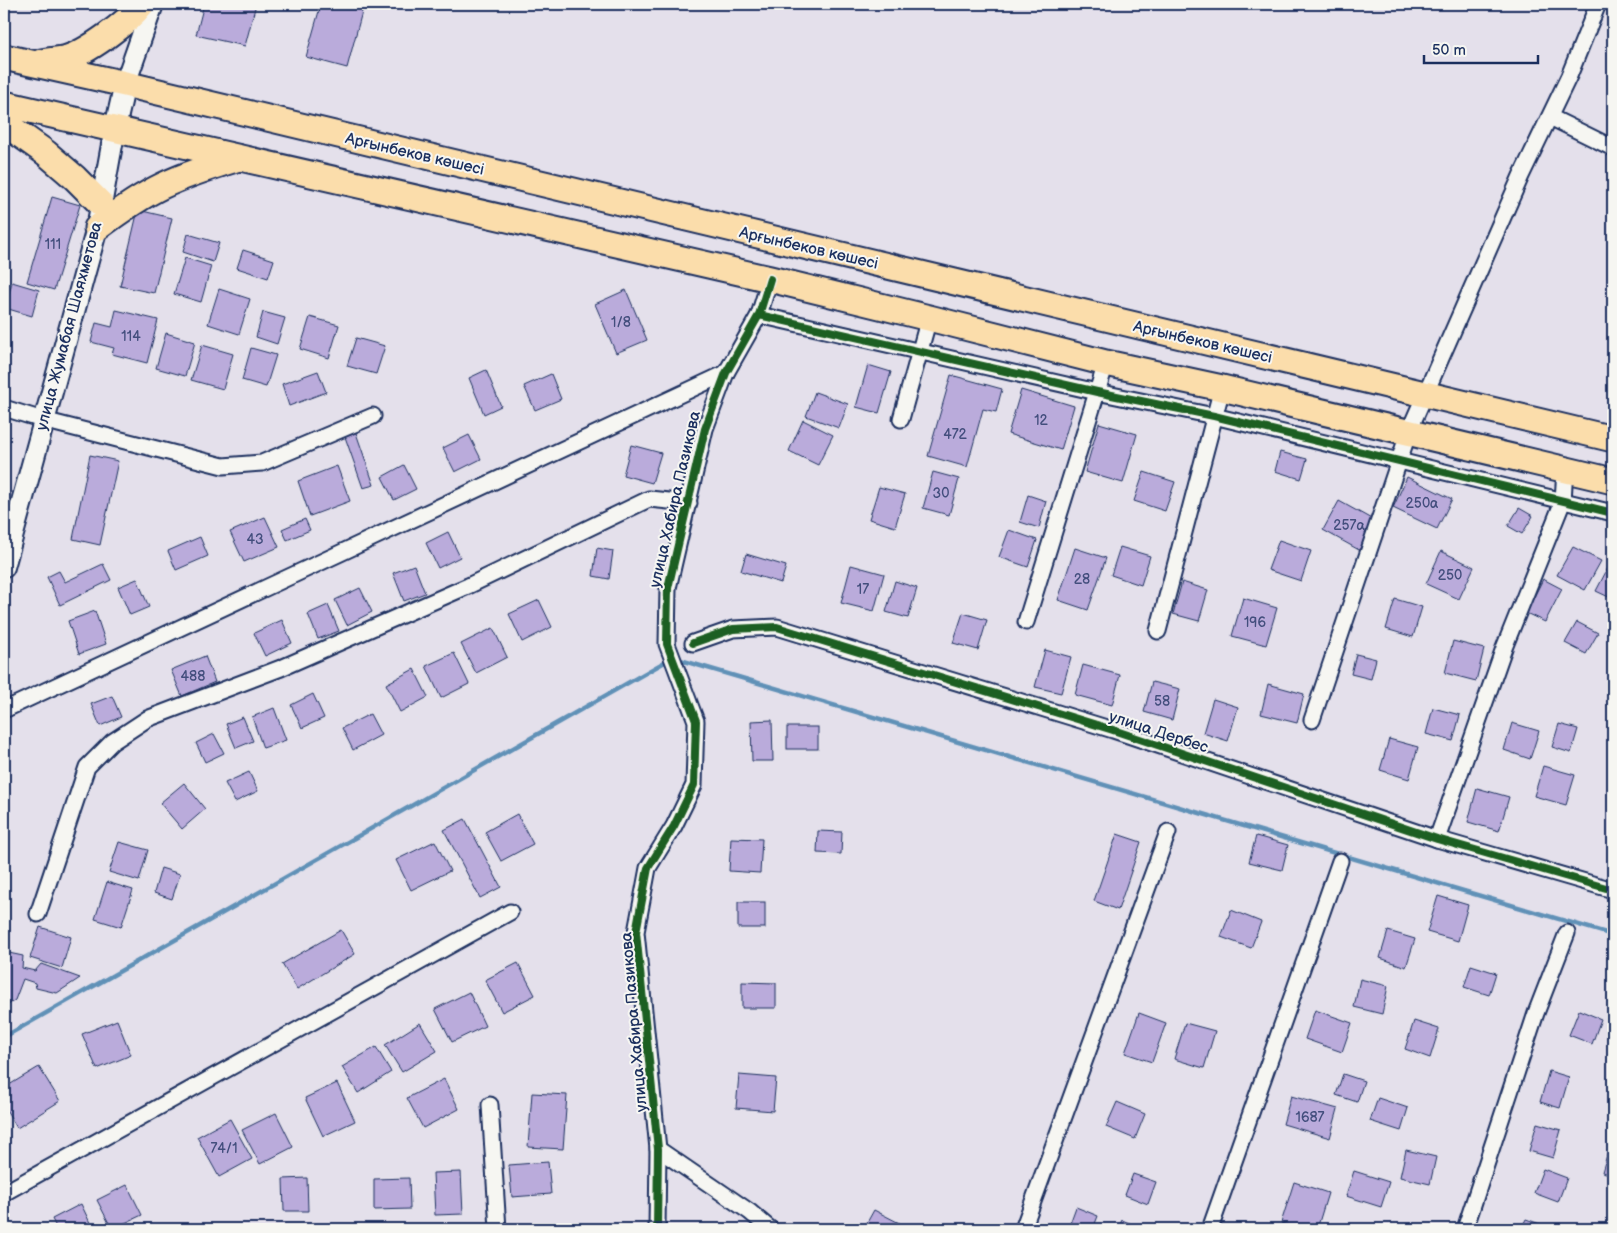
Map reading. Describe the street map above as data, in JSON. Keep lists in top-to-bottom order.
{
  "streets": {
    "main road": ["Арғынбеков көшесі"],
    "street": ["улица Жумабая Шаяхметова", "улица Хабира Пазикова", "улица Дербес"]
  },
  "crossings": [
    ["Арғынбеков көшесі", "улица Жумабая Шаяхметова"]
  ],
  "house_numbers": [
    "111",
    "1/8",
    "114",
    "12",
    "472",
    "30",
    "250а",
    "257а",
    "43",
    "250",
    "28",
    "17",
    "196",
    "488",
    "58",
    "1687",
    "74/1"
  ],
  "scale_bar": "50 m"
}
